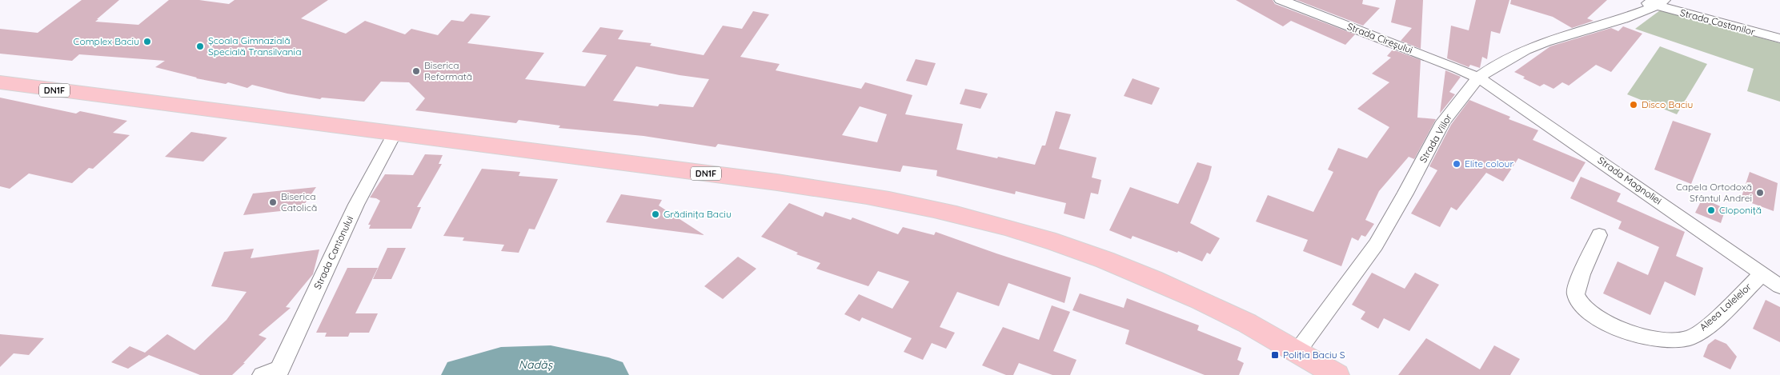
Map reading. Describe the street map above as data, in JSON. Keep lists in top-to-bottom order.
{
  "streets": {
    "main road": ["DN1F"],
    "street": [
      "Strada Castanilor",
      "Strada Cireșului",
      "Strada Viilor",
      "Strada Magnoliei",
      "Strada Cantonului",
      "Aleea Lalelelor"
    ]
  },
  "crossings": [
    ["Strada Castanilor", "Strada Viilor"],
    ["Strada Cireșului", "Strada Viilor"],
    ["Strada Cireșului", "Strada Magnoliei"],
    ["DN1F", "Strada Viilor"],
    ["DN1F", "Strada Cantonului"],
    ["Strada Viilor", "Strada Magnoliei"],
    ["Strada Magnoliei", "Aleea Lalelelor"]
  ],
  "water": ["Nadăș"],
  "places": {
    "other": [
      "Complex Baciu",
      "Școala Gimnazială Specială Transilvania",
      "Biserica Reformată",
      "Disco Baciu",
      "Elite colour",
      "Capela Ortodoxă Sfântul Andrei",
      "Biserica Catolică",
      "Cloponiță",
      "Grădinița Baciu"
    ],
    "transit": ["Poliția Baciu S"]
  }
}
